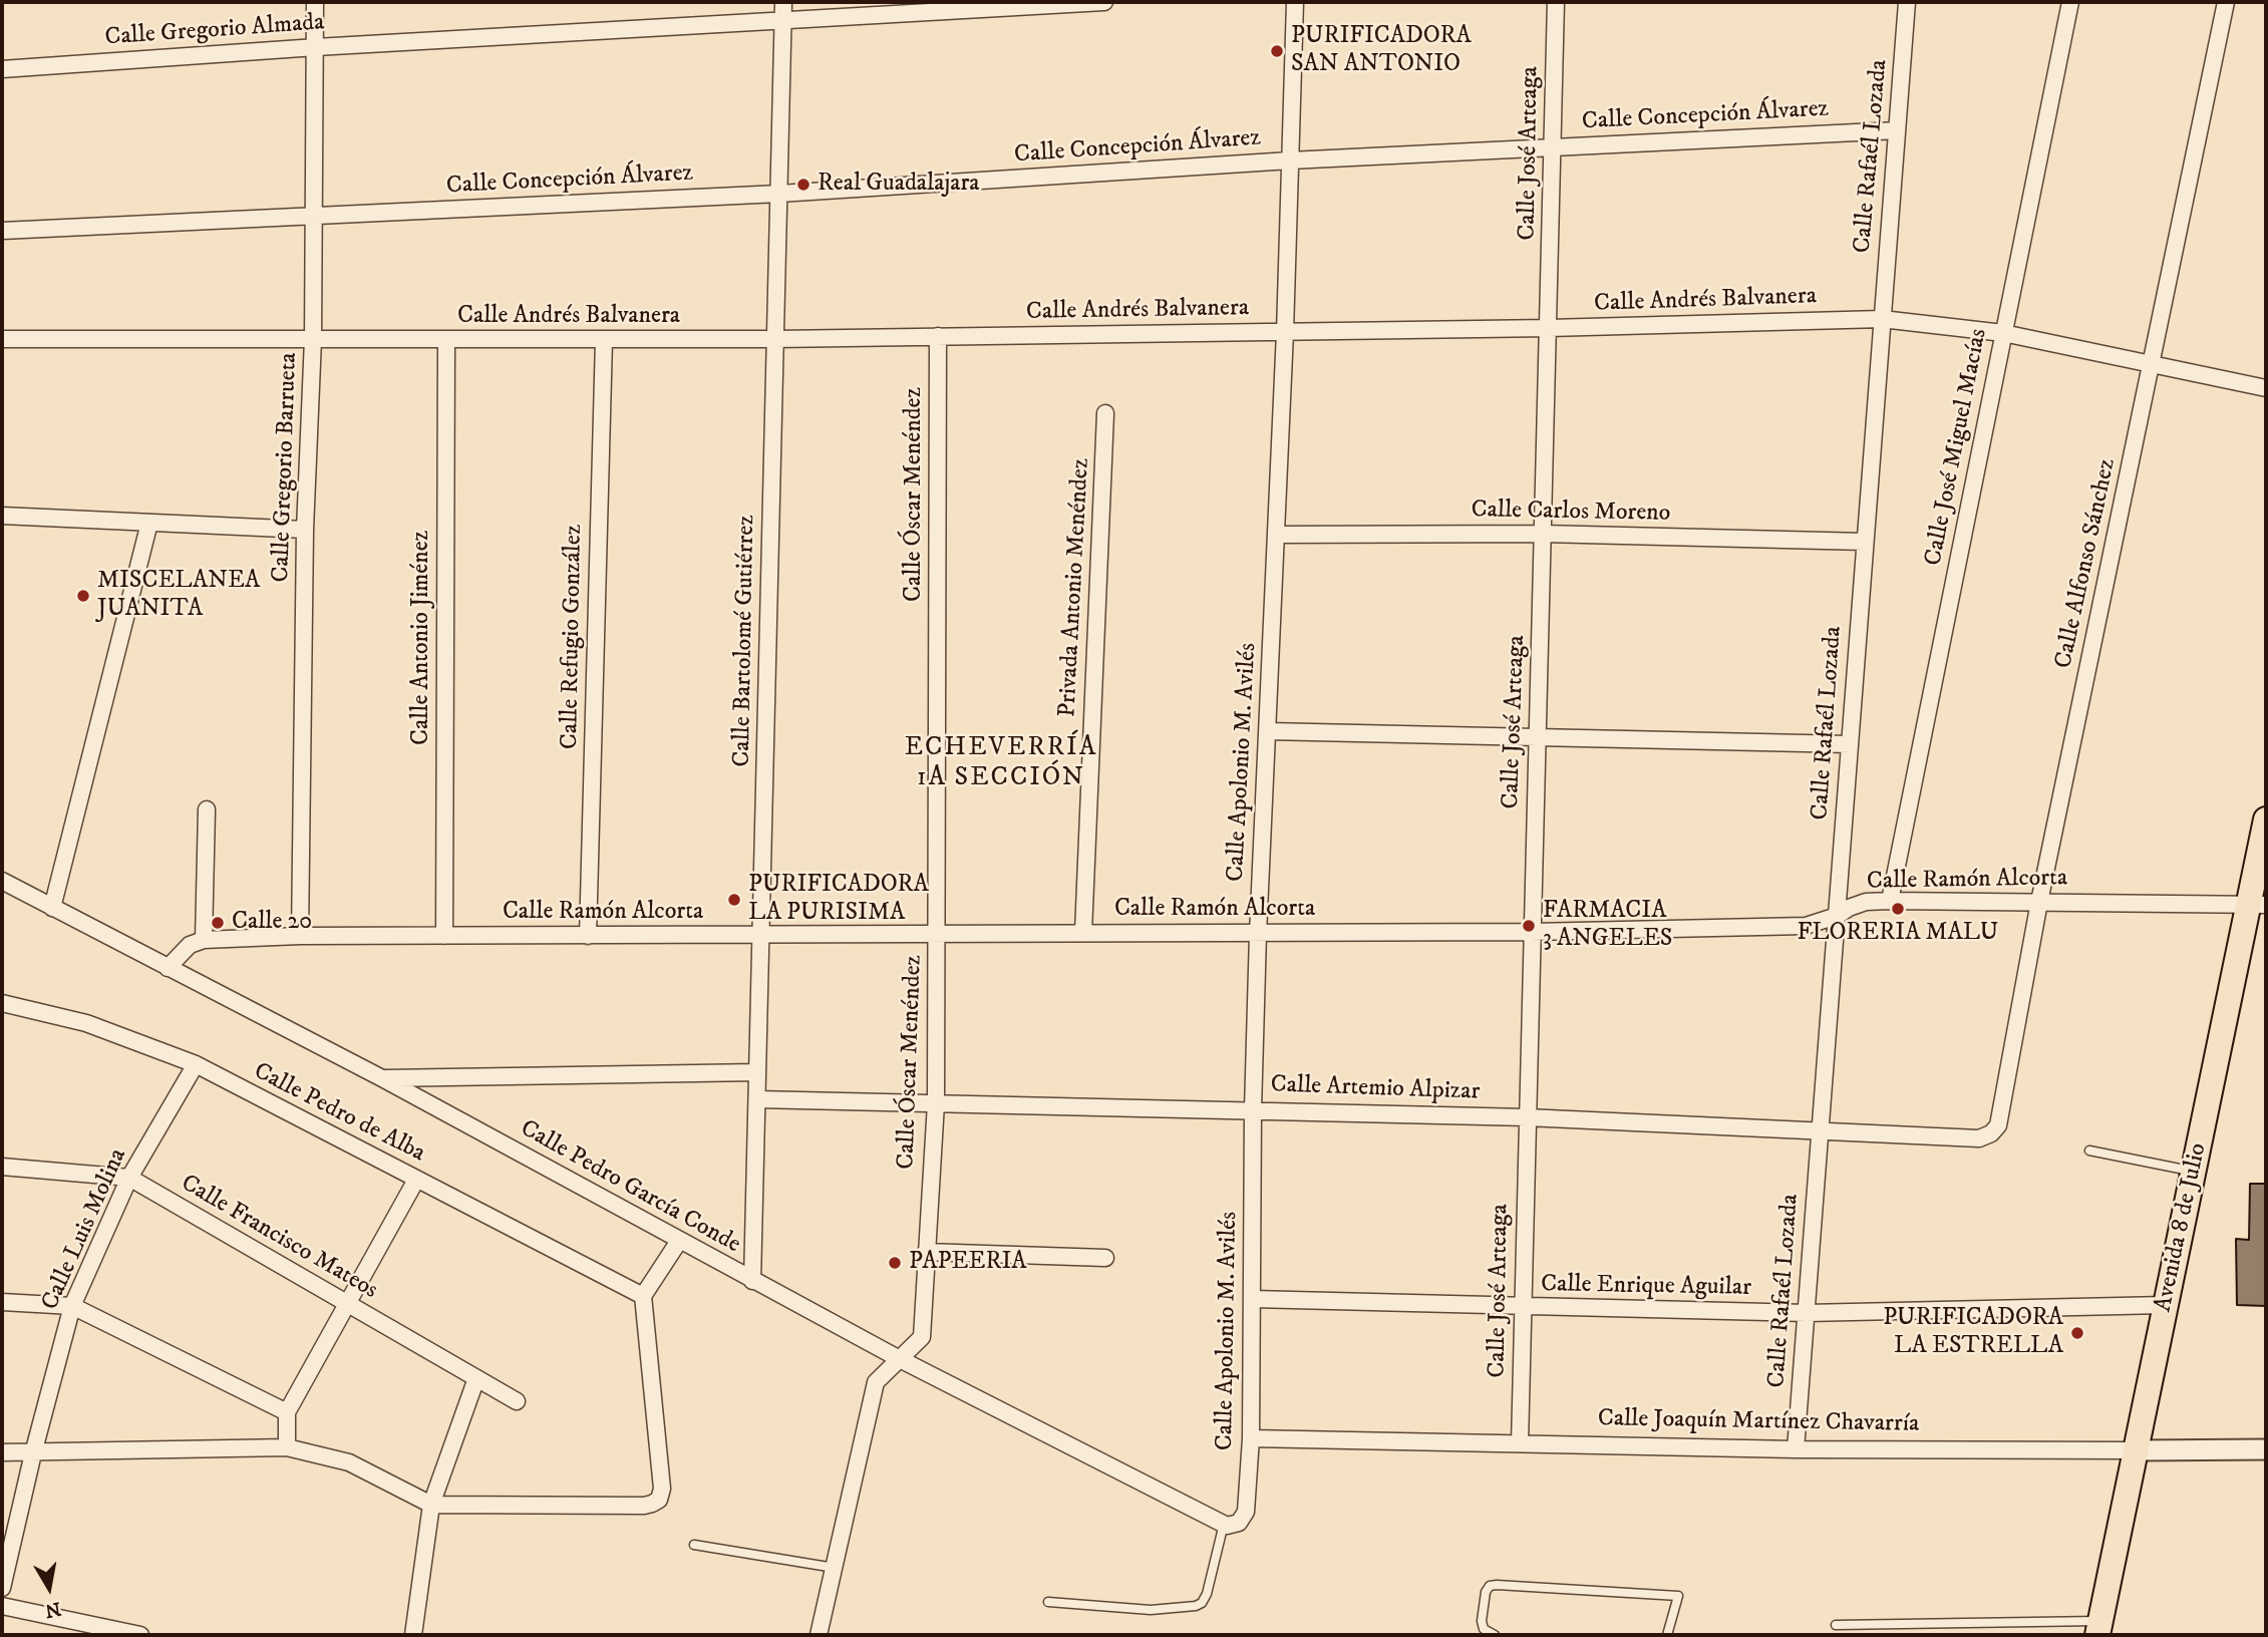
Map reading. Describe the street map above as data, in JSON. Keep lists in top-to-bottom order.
{
  "streets": {
    "main road": ["Avenida 8 de Julio"],
    "street": [
      "Calle Gregorio Almada",
      "Calle Concepción Álvarez",
      "Calle José Arteaga",
      "Calle Rafaél Lozada",
      "Calle Andrés Balvanera",
      "Calle José Miguel Macías",
      "Calle Gregorio Barrueta",
      "Calle Óscar Menéndez",
      "Calle Carlos Moreno",
      "Calle Alfonso Sánchez",
      "Privada Antonio Menéndez",
      "Calle Refugio González",
      "Calle Antonio Jiménez",
      "Calle Bartolomé Gutiérrez",
      "Calle Apolonio M. Avilés",
      "Calle Ramón Alcorta",
      "Calle Artemio Alpizar",
      "Calle Pedro de Alba",
      "Calle Pedro García Conde",
      "Calle Luis Molina",
      "Calle Francisco Mateos",
      "Calle Enrique Aguilar",
      "Calle Joaquín Martínez Chavarría"
    ]
  },
  "crossings": [
    ["Calle Gregorio Almada", "Calle Gregorio Barrueta"],
    ["Calle Gregorio Almada", "Calle Bartolomé Gutiérrez"],
    ["Calle Concepción Álvarez", "Calle José Arteaga"],
    ["Calle Concepción Álvarez", "Calle Rafaél Lozada"],
    ["Calle Concepción Álvarez", "Calle Gregorio Barrueta"],
    ["Calle Concepción Álvarez", "Calle Bartolomé Gutiérrez"],
    ["Calle Concepción Álvarez", "Calle Apolonio M. Avilés"],
    ["Calle José Arteaga", "Calle Andrés Balvanera"],
    ["Calle José Arteaga", "Calle Carlos Moreno"],
    ["Calle José Arteaga", "Calle Ramón Alcorta"],
    ["Calle José Arteaga", "Calle Artemio Alpizar"],
    ["Calle José Arteaga", "Calle Enrique Aguilar"],
    ["Calle José Arteaga", "Calle Joaquín Martínez Chavarría"],
    ["Calle Rafaél Lozada", "Calle Andrés Balvanera"],
    ["Calle Rafaél Lozada", "Calle Carlos Moreno"],
    ["Calle Rafaél Lozada", "Calle Ramón Alcorta"],
    ["Calle Rafaél Lozada", "Calle Artemio Alpizar"],
    ["Calle Rafaél Lozada", "Calle Enrique Aguilar"],
    ["Calle Rafaél Lozada", "Calle Joaquín Martínez Chavarría"],
    ["Calle Andrés Balvanera", "Calle José Miguel Macías"],
    ["Calle Andrés Balvanera", "Calle Gregorio Barrueta"],
    ["Calle Andrés Balvanera", "Calle Óscar Menéndez"],
    ["Calle Andrés Balvanera", "Calle Alfonso Sánchez"],
    ["Calle Andrés Balvanera", "Calle Refugio González"],
    ["Calle Andrés Balvanera", "Calle Antonio Jiménez"],
    ["Calle Andrés Balvanera", "Calle Bartolomé Gutiérrez"],
    ["Calle Andrés Balvanera", "Calle Apolonio M. Avilés"],
    ["Calle José Miguel Macías", "Calle Ramón Alcorta"],
    ["Calle Gregorio Barrueta", "Calle Ramón Alcorta"],
    ["Calle Óscar Menéndez", "Calle Ramón Alcorta"],
    ["Calle Óscar Menéndez", "Calle Artemio Alpizar"],
    ["Calle Óscar Menéndez", "Calle Pedro García Conde"],
    ["Calle Carlos Moreno", "Calle Apolonio M. Avilés"],
    ["Calle Alfonso Sánchez", "Calle Ramón Alcorta"],
    ["Calle Alfonso Sánchez", "Calle Artemio Alpizar"],
    ["Privada Antonio Menéndez", "Calle Ramón Alcorta"],
    ["Calle Refugio González", "Calle Ramón Alcorta"],
    ["Calle Antonio Jiménez", "Calle Ramón Alcorta"],
    ["Calle Bartolomé Gutiérrez", "Calle Ramón Alcorta"],
    ["Calle Bartolomé Gutiérrez", "Calle Artemio Alpizar"],
    ["Calle Bartolomé Gutiérrez", "Calle Pedro García Conde"],
    ["Calle Apolonio M. Avilés", "Calle Ramón Alcorta"],
    ["Calle Apolonio M. Avilés", "Calle Artemio Alpizar"],
    ["Calle Apolonio M. Avilés", "Calle Pedro García Conde"],
    ["Calle Apolonio M. Avilés", "Calle Enrique Aguilar"],
    ["Calle Apolonio M. Avilés", "Calle Joaquín Martínez Chavarría"],
    ["Calle Ramón Alcorta", "Avenida 8 de Julio"],
    ["Calle Pedro de Alba", "Calle Luis Molina"],
    ["Avenida 8 de Julio", "Calle Enrique Aguilar"],
    ["Avenida 8 de Julio", "Calle Joaquín Martínez Chavarría"],
    ["Calle Luis Molina", "Calle Francisco Mateos"]
  ],
  "districts": ["ECHEVERRÍA 1A SECCIÓN"],
  "places": [
    "PURIFICADORA SAN ANTONIO",
    "Real Guadalajara",
    "MISCELANEA JUANITA",
    "PURIFICADORA LA PURISIMA",
    "FLORERIA MALU",
    "Calle 20",
    "FARMACIA 3 ANGELES",
    "PAPEERIA",
    "PURIFICADORA LA ESTRELLA"
  ],
  "north": "bottom"
}
